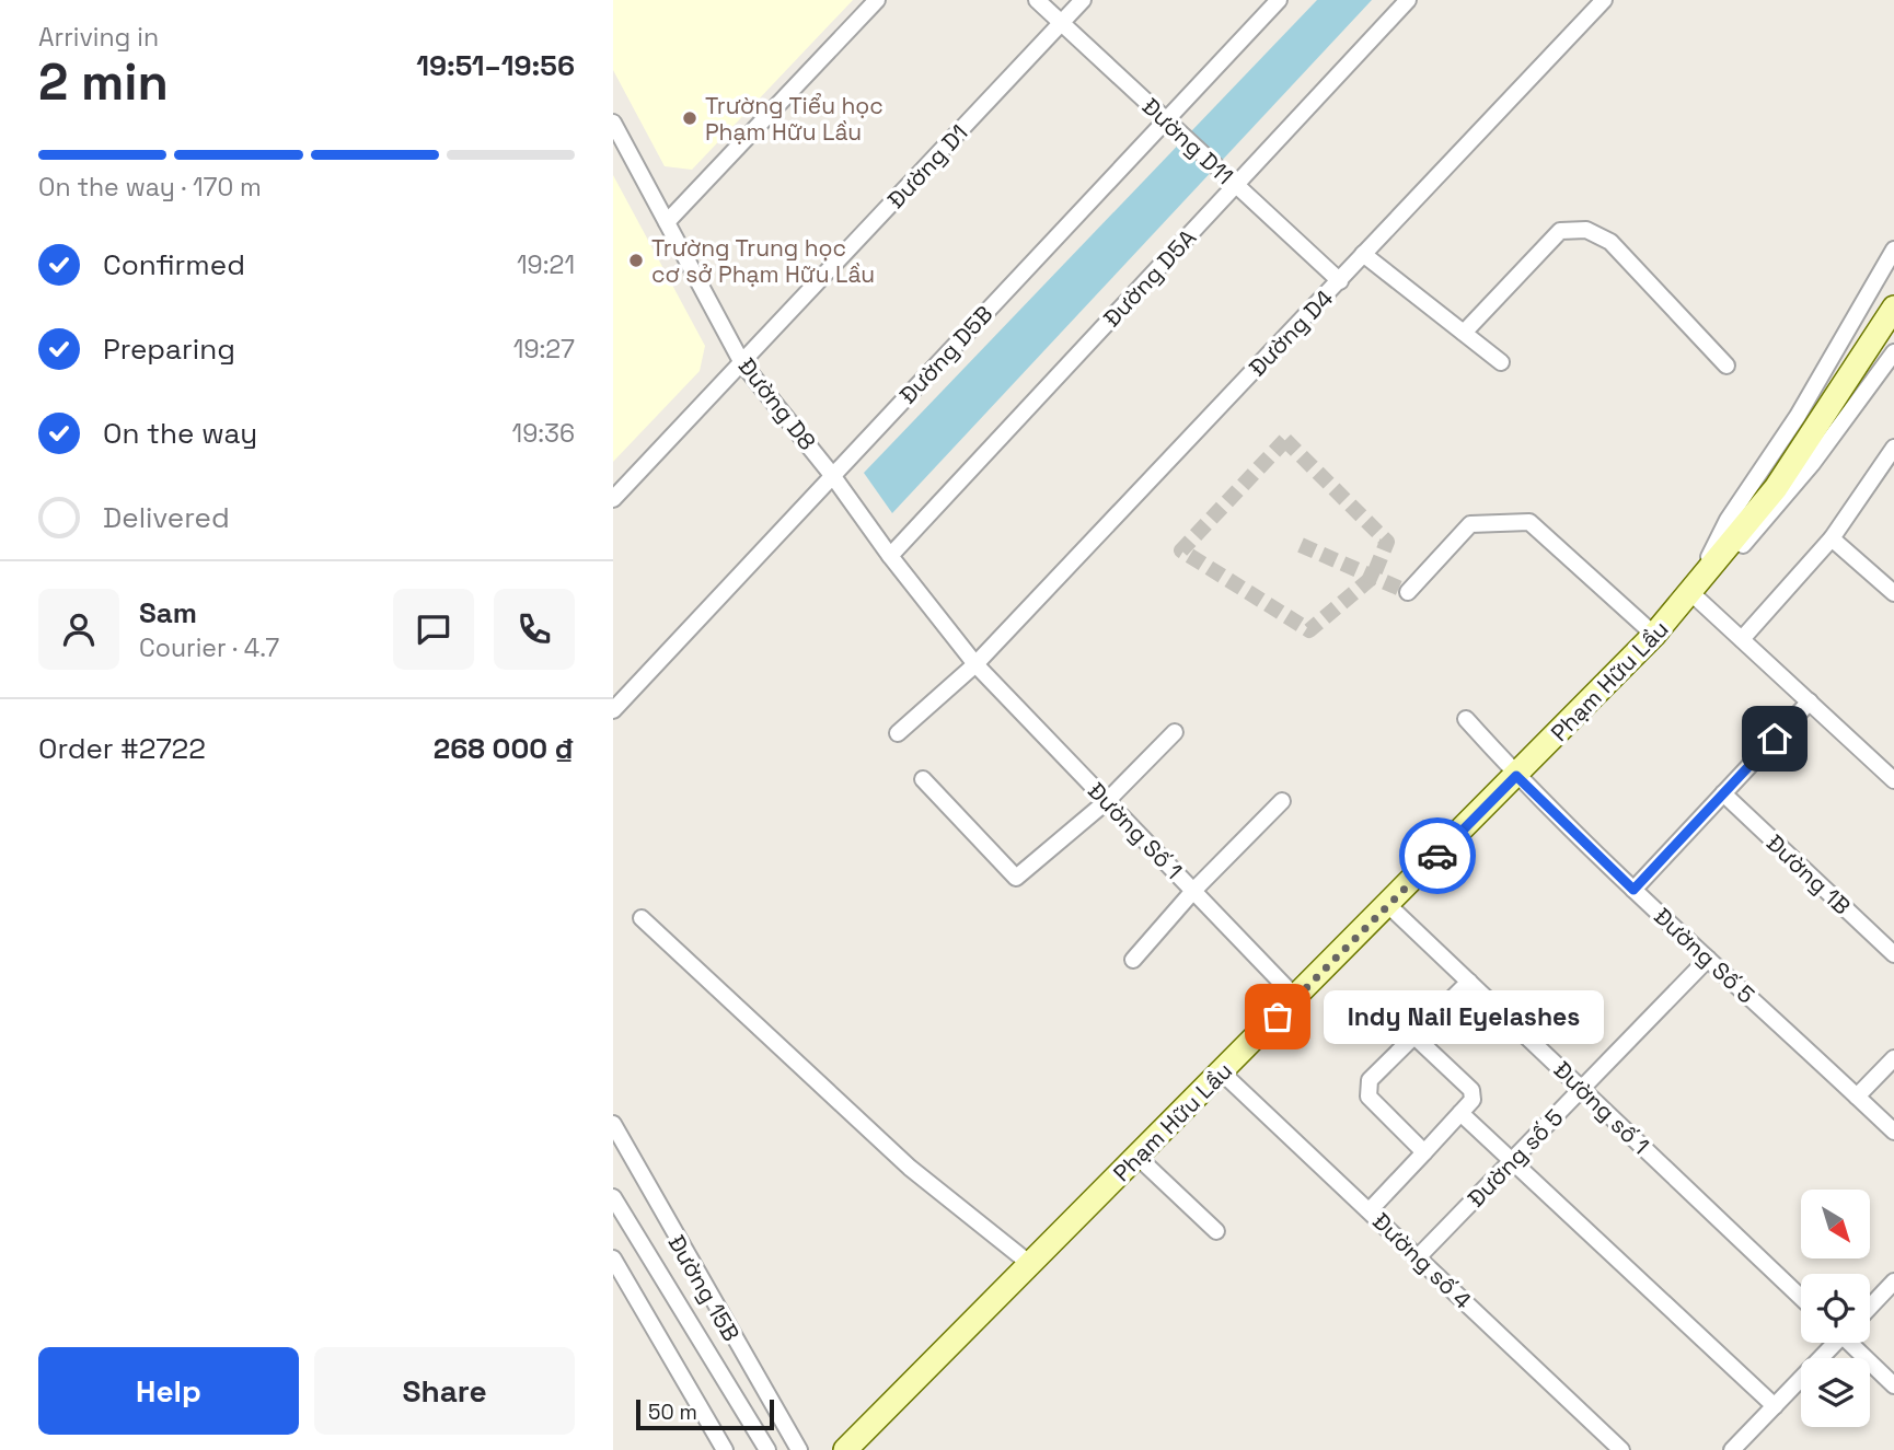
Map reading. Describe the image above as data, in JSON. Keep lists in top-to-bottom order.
{
  "streets": {
    "main road": ["Phạm Hữu Lầu"],
    "street": [
      "Đường D11",
      "Đường D1",
      "Đường D5A",
      "Đường D4",
      "Đường D5B",
      "Đường D8",
      "Đường Số 1",
      "Đường 1B",
      "Đường Số 5",
      "Đường số 1",
      "Đường số 5",
      "Đường số 4",
      "Đường 15B"
    ]
  },
  "crossings": [
    ["Đường D11", "Đường D1"],
    ["Đường D11", "Đường D5A"],
    ["Đường D11", "Đường D4"],
    ["Đường D11", "Đường D5B"],
    ["Đường D1", "Đường D8"],
    ["Đường D5A", "Đường D8"],
    ["Đường D4", "Đường D8"],
    ["Đường D4", "Đường Số 1"],
    ["Đường D5B", "Đường D8"],
    ["Đường D8", "Đường Số 1"],
    ["Phạm Hữu Lầu", "Đường Số 1"],
    ["Phạm Hữu Lầu", "Đường Số 5"],
    ["Phạm Hữu Lầu", "Đường số 1"],
    ["Phạm Hữu Lầu", "Đường số 4"],
    ["Đường Số 5", "Đường số 5"],
    ["Đường số 1", "Đường số 5"],
    ["Đường số 5", "Đường số 4"]
  ],
  "places": ["Trường Tiểu học Phạm Hữu Lầu", "Trường Trung học cơ sở Phạm Hữu Lầu", "Indy Nail Eyelashes"],
  "scale_bar": "50 m",
  "north": "bottom right",
  "page": {
    "heading": ["2 min", "Arriving in", "19:51–19:56"],
    "panel": [
      "Sam",
      "Courier · 4.7",
      "Order #2722",
      "268 000 ₫"
    ],
    "bar": "On the way · 170 m",
    "list": [
      ["Confirmed", "19:21"],
      ["Preparing", "19:27"],
      ["On the way", "19:36"],
      "Delivered"
    ],
    "bubble": "Indy Nail Eyelashes",
    "buttons": ["Help", "Share"],
    "scale": "50 m"
  }
}
